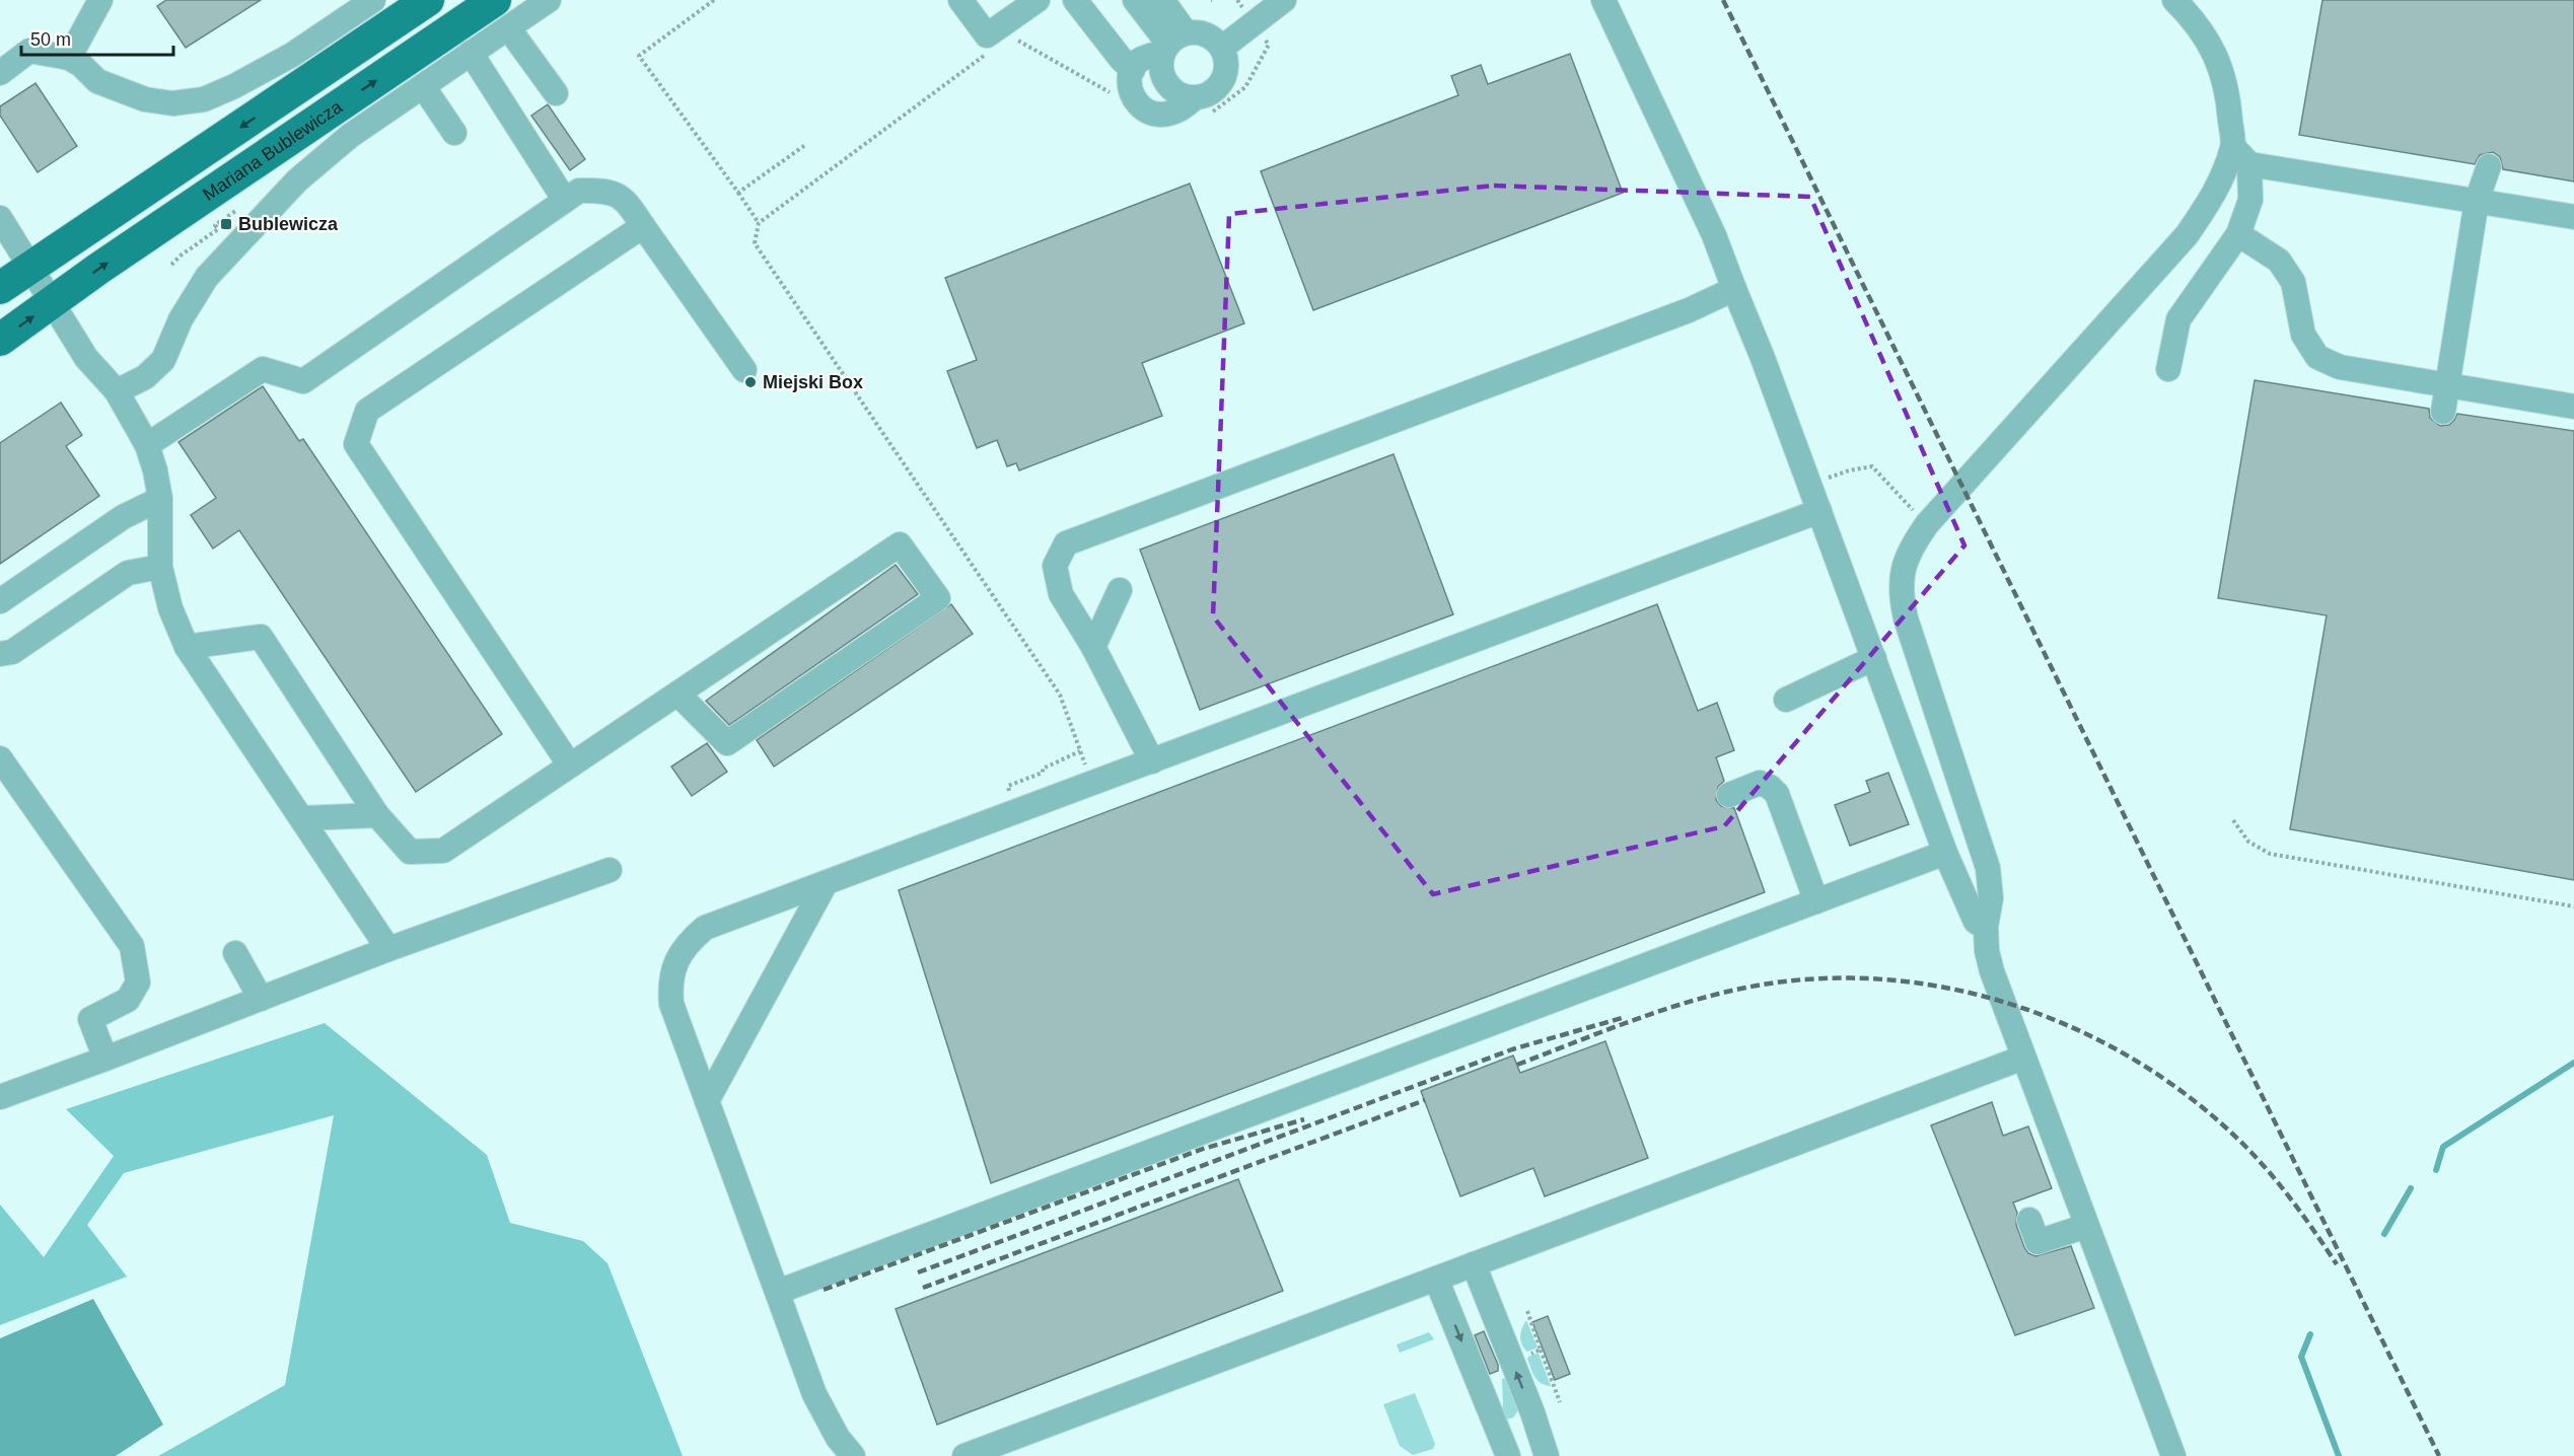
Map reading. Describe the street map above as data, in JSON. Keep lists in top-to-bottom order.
{
  "streets": {
    "main road": ["Mariana Bublewicza"]
  },
  "places": {
    "transit": ["Bublewicza"],
    "other": ["Miejski Box"]
  },
  "scale_bar": "50 m"
}
